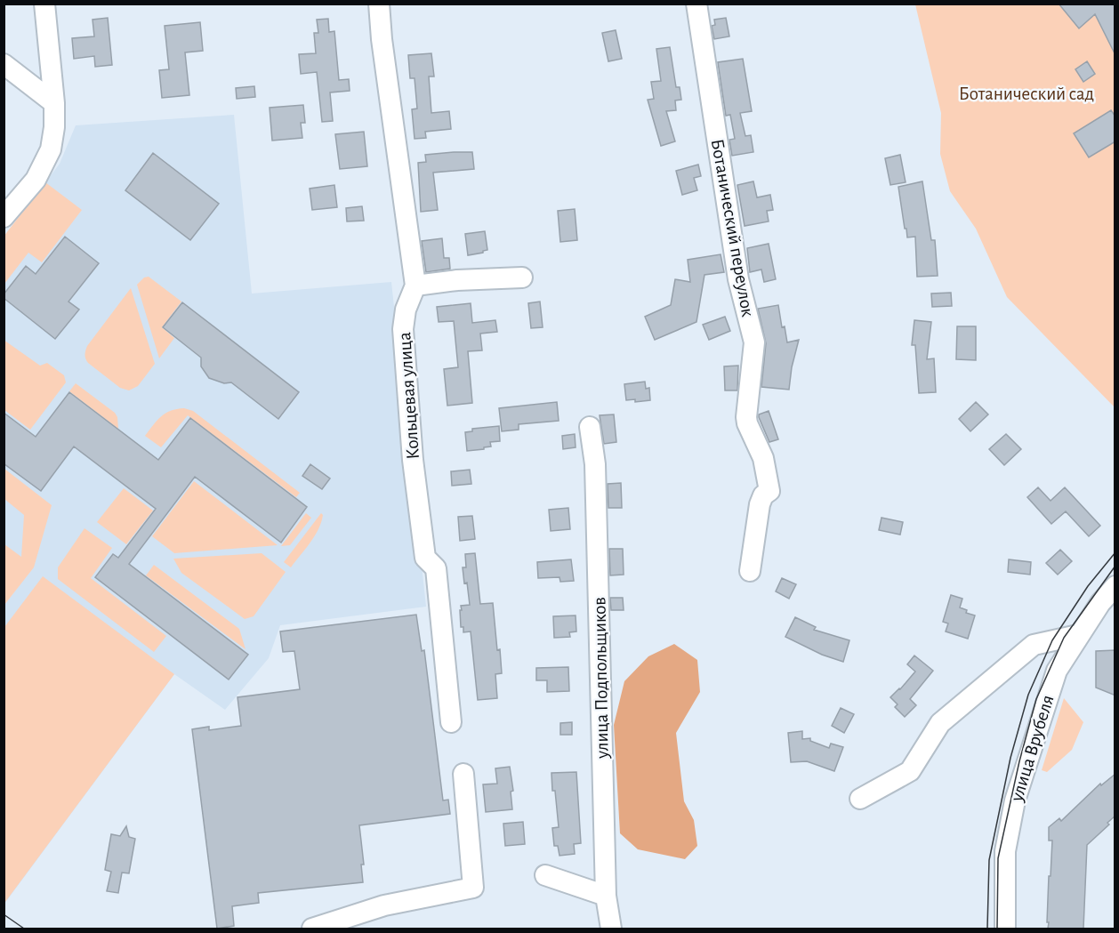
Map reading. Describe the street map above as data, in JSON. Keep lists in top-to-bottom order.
{
  "streets": {
    "street": [
      "Ботанический переулок",
      "Кольцевая улица",
      "улица Подпольщиков",
      "улица Врубеля"
    ]
  },
  "parks": ["Ботанический сад"]
}
